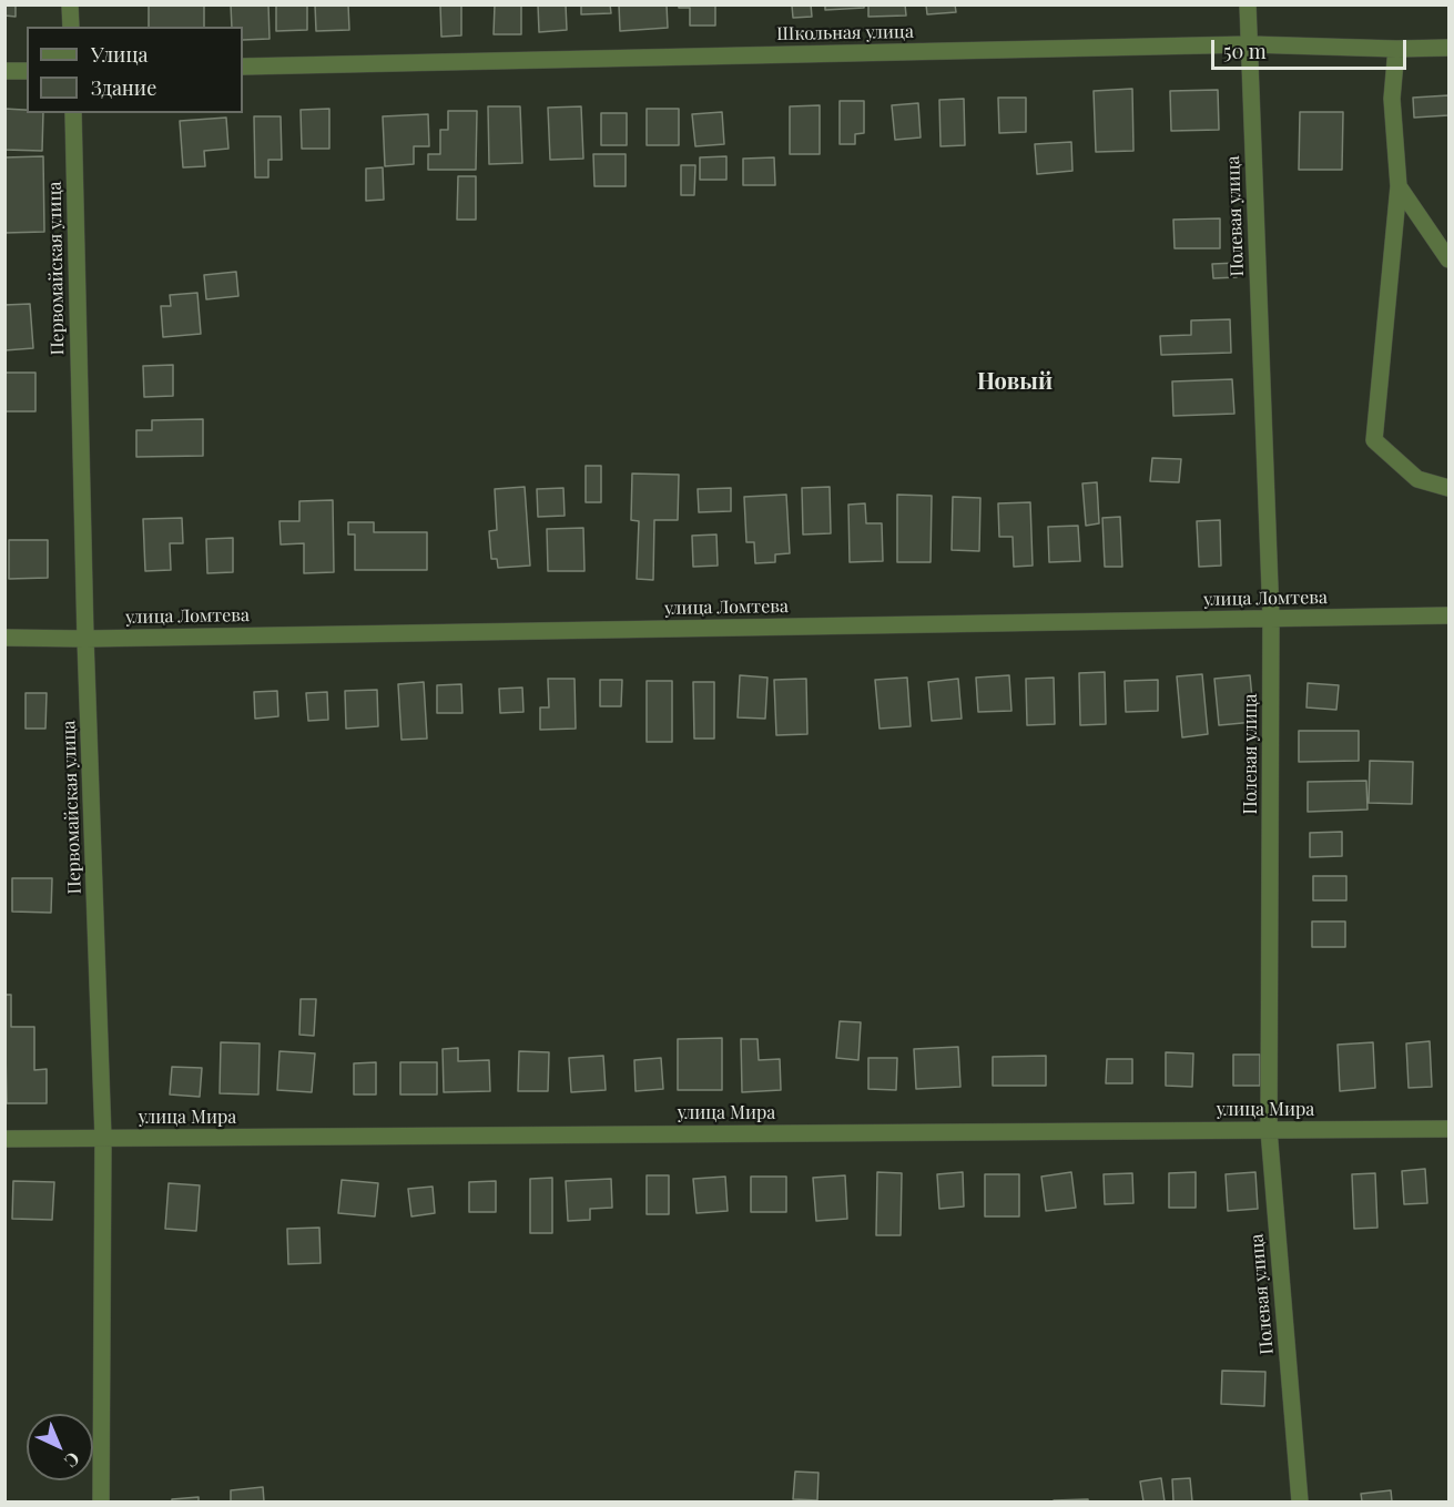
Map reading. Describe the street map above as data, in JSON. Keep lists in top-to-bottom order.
{
  "streets": {
    "street": [
      "Школьная улица",
      "Полевая улица",
      "Первомайская улица",
      "улица Ломтева",
      "улица Мира"
    ]
  },
  "crossings": [
    ["Школьная улица", "Полевая улица"],
    ["Полевая улица", "улица Ломтева"],
    ["Полевая улица", "улица Мира"],
    ["Первомайская улица", "улица Ломтева"],
    ["Первомайская улица", "улица Мира"]
  ],
  "districts": ["Новый"],
  "legend": ["Улица", "Здание"],
  "scale_bar": "50 m",
  "north": "bottom right"
}
